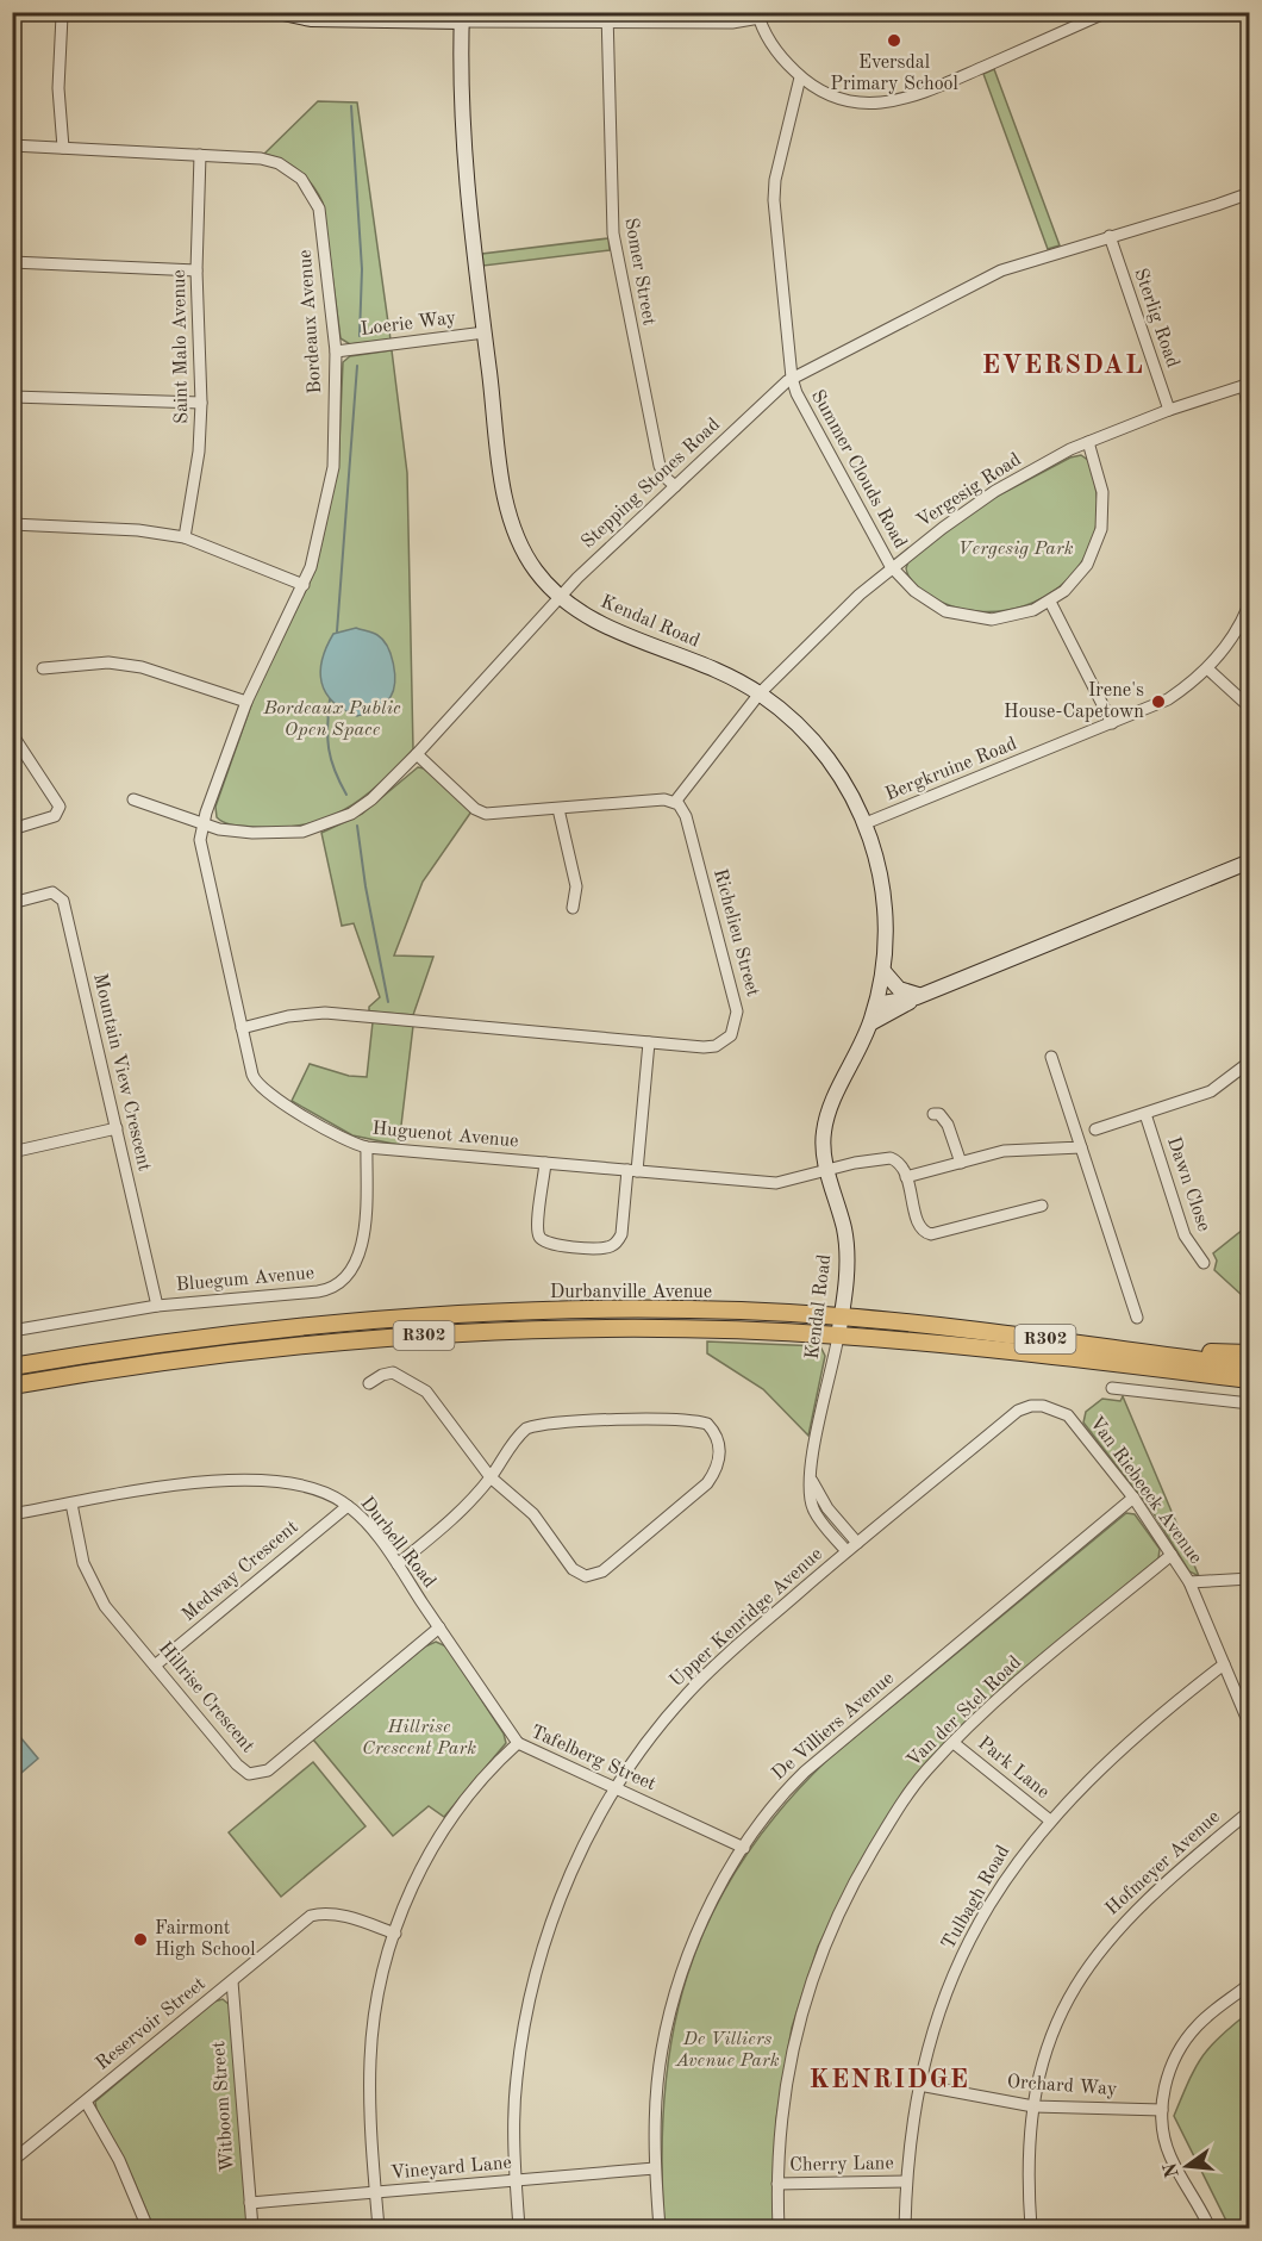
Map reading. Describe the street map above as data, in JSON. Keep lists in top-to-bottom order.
{
  "streets": {
    "main road": ["Durbanville Avenue", "R302"],
    "street": [
      "Somer Street",
      "Sterlig Road",
      "Bordeaux Avenue",
      "Loerie Way",
      "Saint Malo Avenue",
      "Summer Clouds Road",
      "Stepping Stones Road",
      "Vergesig Road",
      "Kendal Road",
      "Bergkruine Road",
      "Richelieu Street",
      "Mountain View Crescent",
      "Huguenot Avenue",
      "Dawn Close",
      "Bluegum Avenue",
      "Van Riebeeck Avenue",
      "Durbell Road",
      "Medway Crescent",
      "Upper Kenridge Avenue",
      "Hillrise Crescent",
      "Van der Stel Road",
      "De Villiers Avenue",
      "Tafelberg Street",
      "Park Lane",
      "Hofmeyer Avenue",
      "Tulbagh Road",
      "Reservoir Street",
      "Orchard Way",
      "Witboom Street",
      "Cherry Lane",
      "Vineyard Lane"
    ]
  },
  "crossings": [
    ["Somer Street", "Stepping Stones Road"],
    ["Sterlig Road", "Stepping Stones Road"],
    ["Sterlig Road", "Vergesig Road"],
    ["Bordeaux Avenue", "Loerie Way"],
    ["Bordeaux Avenue", "Saint Malo Avenue"],
    ["Bordeaux Avenue", "Stepping Stones Road"],
    ["Bordeaux Avenue", "Huguenot Avenue"],
    ["Loerie Way", "Kendal Road"],
    ["Summer Clouds Road", "Stepping Stones Road"],
    ["Summer Clouds Road", "Vergesig Road"],
    ["Stepping Stones Road", "Kendal Road"],
    ["Stepping Stones Road", "Huguenot Avenue"],
    ["Vergesig Road", "Kendal Road"],
    ["Vergesig Road", "Richelieu Street"],
    ["Kendal Road", "Bergkruine Road"],
    ["Kendal Road", "Huguenot Avenue"],
    ["Kendal Road", "Durbanville Avenue"],
    ["Kendal Road", "Upper Kenridge Avenue"],
    ["Richelieu Street", "Huguenot Avenue"],
    ["Mountain View Crescent", "Bluegum Avenue"],
    ["Huguenot Avenue", "Bluegum Avenue"],
    ["Van Riebeeck Avenue", "Upper Kenridge Avenue"],
    ["Van Riebeeck Avenue", "Van der Stel Road"],
    ["Van Riebeeck Avenue", "De Villiers Avenue"],
    ["Van Riebeeck Avenue", "Tulbagh Road"],
    ["Durbell Road", "Medway Crescent"],
    ["Durbell Road", "Hillrise Crescent"],
    ["Durbell Road", "Tafelberg Street"],
    ["Medway Crescent", "Hillrise Crescent"],
    ["Upper Kenridge Avenue", "Tafelberg Street"],
    ["Upper Kenridge Avenue", "Vineyard Lane"],
    ["Van der Stel Road", "Park Lane"],
    ["Van der Stel Road", "Cherry Lane"],
    ["De Villiers Avenue", "Tafelberg Street"],
    ["De Villiers Avenue", "Vineyard Lane"],
    ["Tafelberg Street", "Reservoir Street"],
    ["Tafelberg Street", "Vineyard Lane"],
    ["Park Lane", "Tulbagh Road"],
    ["Hofmeyer Avenue", "Orchard Way"],
    ["Tulbagh Road", "Orchard Way"],
    ["Tulbagh Road", "Cherry Lane"],
    ["Reservoir Street", "Witboom Street"],
    ["Witboom Street", "Vineyard Lane"]
  ],
  "districts": ["EVERSDAL", "KENRIDGE"],
  "parks": [
    "Vergesig Park",
    "Bordeaux Public Open Space",
    "Hillrise Crescent Park",
    "De Villiers Avenue Park"
  ],
  "places": ["Eversdal Primary School", "Irene's House-Capetown", "Fairmont High School"],
  "north": "left"
}
